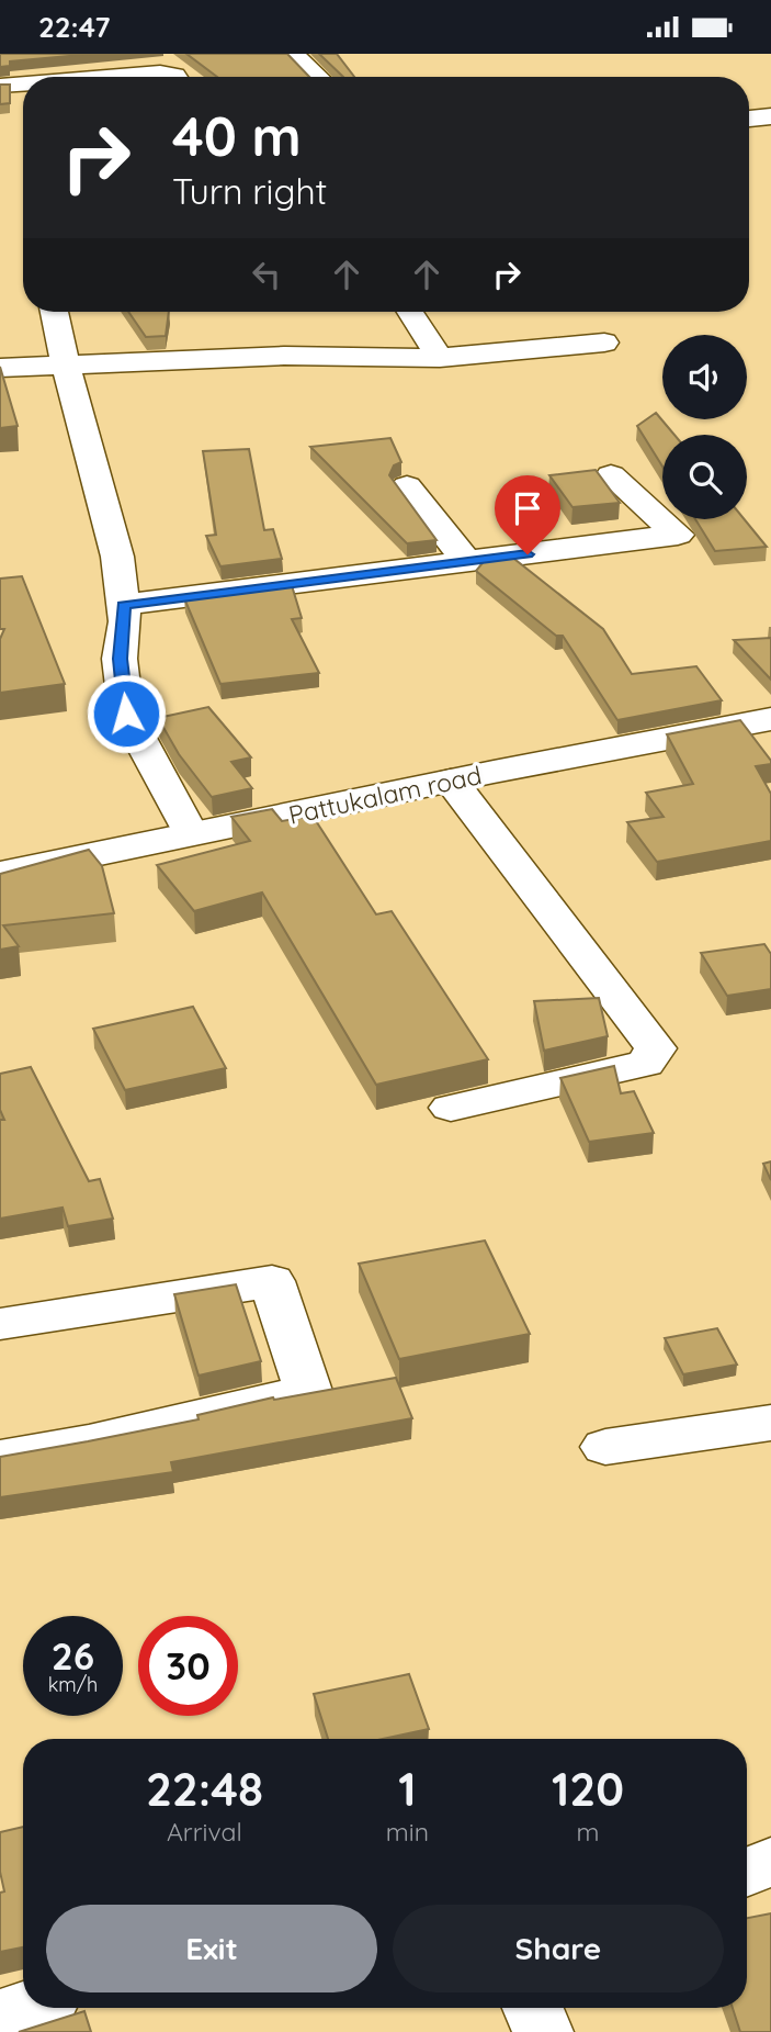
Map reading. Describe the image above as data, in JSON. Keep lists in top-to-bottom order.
{
  "streets": {
    "street": ["Pattukalam road"]
  },
  "page": {
    "status": "22:47",
    "turn": ["40 m", "Turn right"],
    "speed": "26 km/h",
    "limit": "30",
    "eta": [
      "22:48",
      "Arrival",
      "1",
      "min",
      "120",
      "m"
    ],
    "buttons": ["Exit", "Share"]
  }
}
